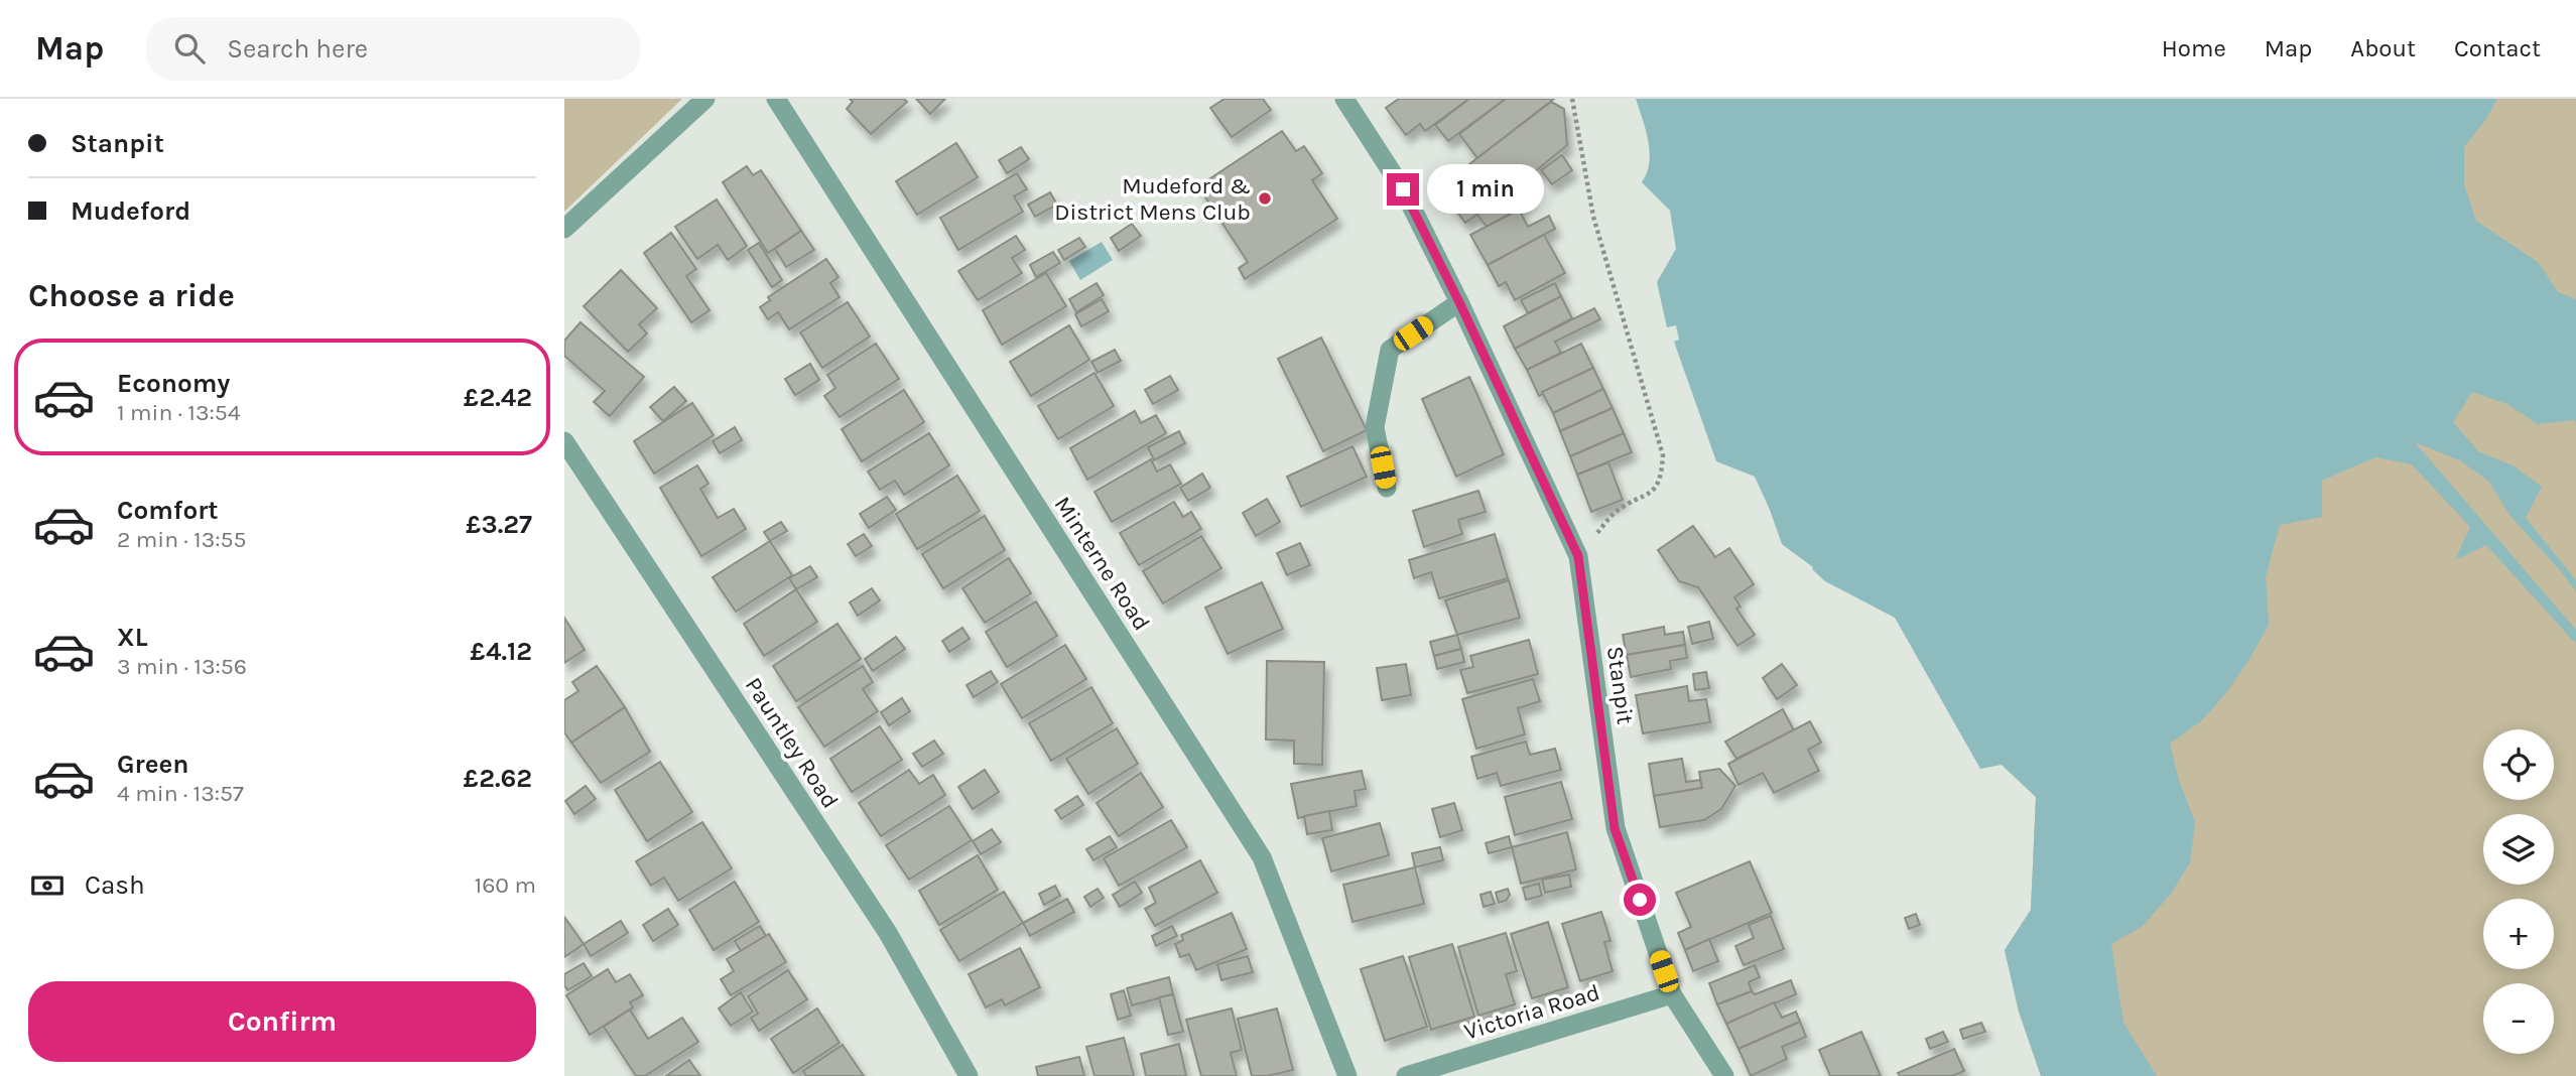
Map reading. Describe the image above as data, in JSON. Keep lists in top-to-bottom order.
{
  "streets": {
    "street": [
      "Minterne Road",
      "Stanpit",
      "Pauntley Road",
      "Victoria Road"
    ]
  },
  "crossings": [
    ["Stanpit", "Victoria Road"]
  ],
  "places": ["Mudeford & District Mens Club"],
  "page": {
    "header": "Map",
    "search": "Search here",
    "nav": [
      "Home",
      "Map",
      "About",
      "Contact"
    ],
    "banner": ["Stanpit", "Mudeford"],
    "bubble": "1 min",
    "heading": "Choose a ride",
    "list": [
      {
        "name": "Economy",
        "note": "1 min · 13:54",
        "value": "£2.42"
      },
      {
        "name": "Comfort",
        "note": "2 min · 13:55",
        "value": "£3.27"
      },
      {
        "name": "XL",
        "note": "3 min · 13:56",
        "value": "£4.12"
      },
      {
        "name": "Green",
        "note": "4 min · 13:57",
        "value": "£2.62"
      }
    ],
    "map_buttons": ["+", "−"],
    "pay": ["Cash", "160 m"],
    "buttons": "Confirm"
  }
}
